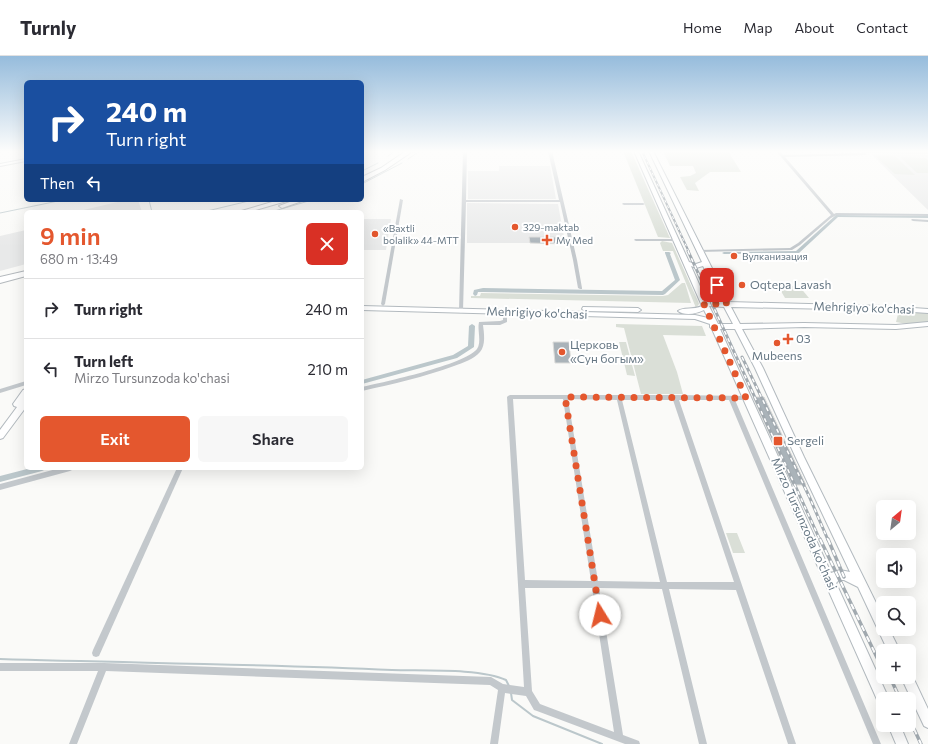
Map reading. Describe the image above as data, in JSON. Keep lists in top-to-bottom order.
{
  "streets": {
    "main road": ["Mehrigiyo ko'chasi", "Mirzo Tursunzoda ko'chasi"]
  },
  "crossings": [
    ["Mehrigiyo ko'chasi", "Mirzo Tursunzoda ko'chasi"]
  ],
  "places": {
    "other": [
      "329-maktab",
      "«Baxtli bolalik» 44-MTT",
      "Вулканизация",
      "Oqtepa Lavash",
      "Mubeens",
      "Церковь «Сун богым»"
    ],
    "health": ["My Med", "03"],
    "transit": ["Sergeli"]
  },
  "north": "top right",
  "page": {
    "header": "Turnly",
    "nav": [
      "Home",
      "Map",
      "About",
      "Contact"
    ],
    "turn": ["240 m", "Turn right"],
    "then": "Then",
    "heading": ["9 min", "680 m · 13:49"],
    "list": [
      {
        "name": "Turn right",
        "value": "240 m"
      },
      {
        "name": "Turn left",
        "note": "Mirzo Tursunzoda ko'chasi",
        "value": "210 m"
      }
    ],
    "buttons": ["Exit", "Share"],
    "map_buttons": ["+", "−"]
  }
}
